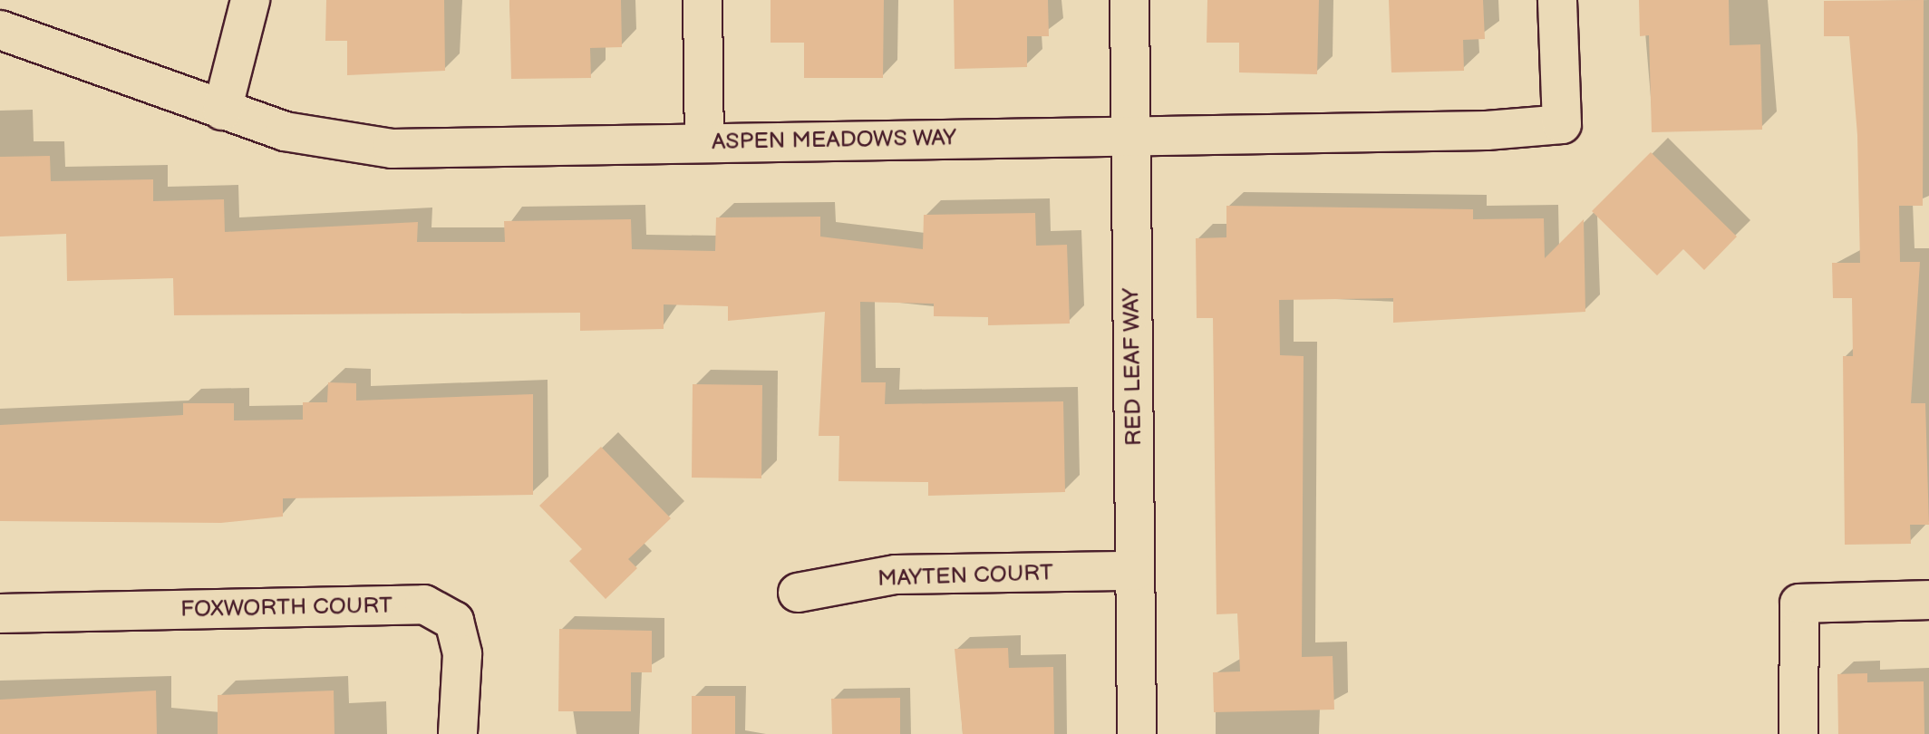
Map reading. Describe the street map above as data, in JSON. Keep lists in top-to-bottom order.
{
  "streets": {
    "street": [
      "ASPEN MEADOWS WAY",
      "RED LEAF WAY",
      "MAYTEN COURT",
      "FOXWORTH COURT"
    ]
  },
  "crossings": [
    ["ASPEN MEADOWS WAY", "RED LEAF WAY"],
    ["RED LEAF WAY", "MAYTEN COURT"]
  ]
}
